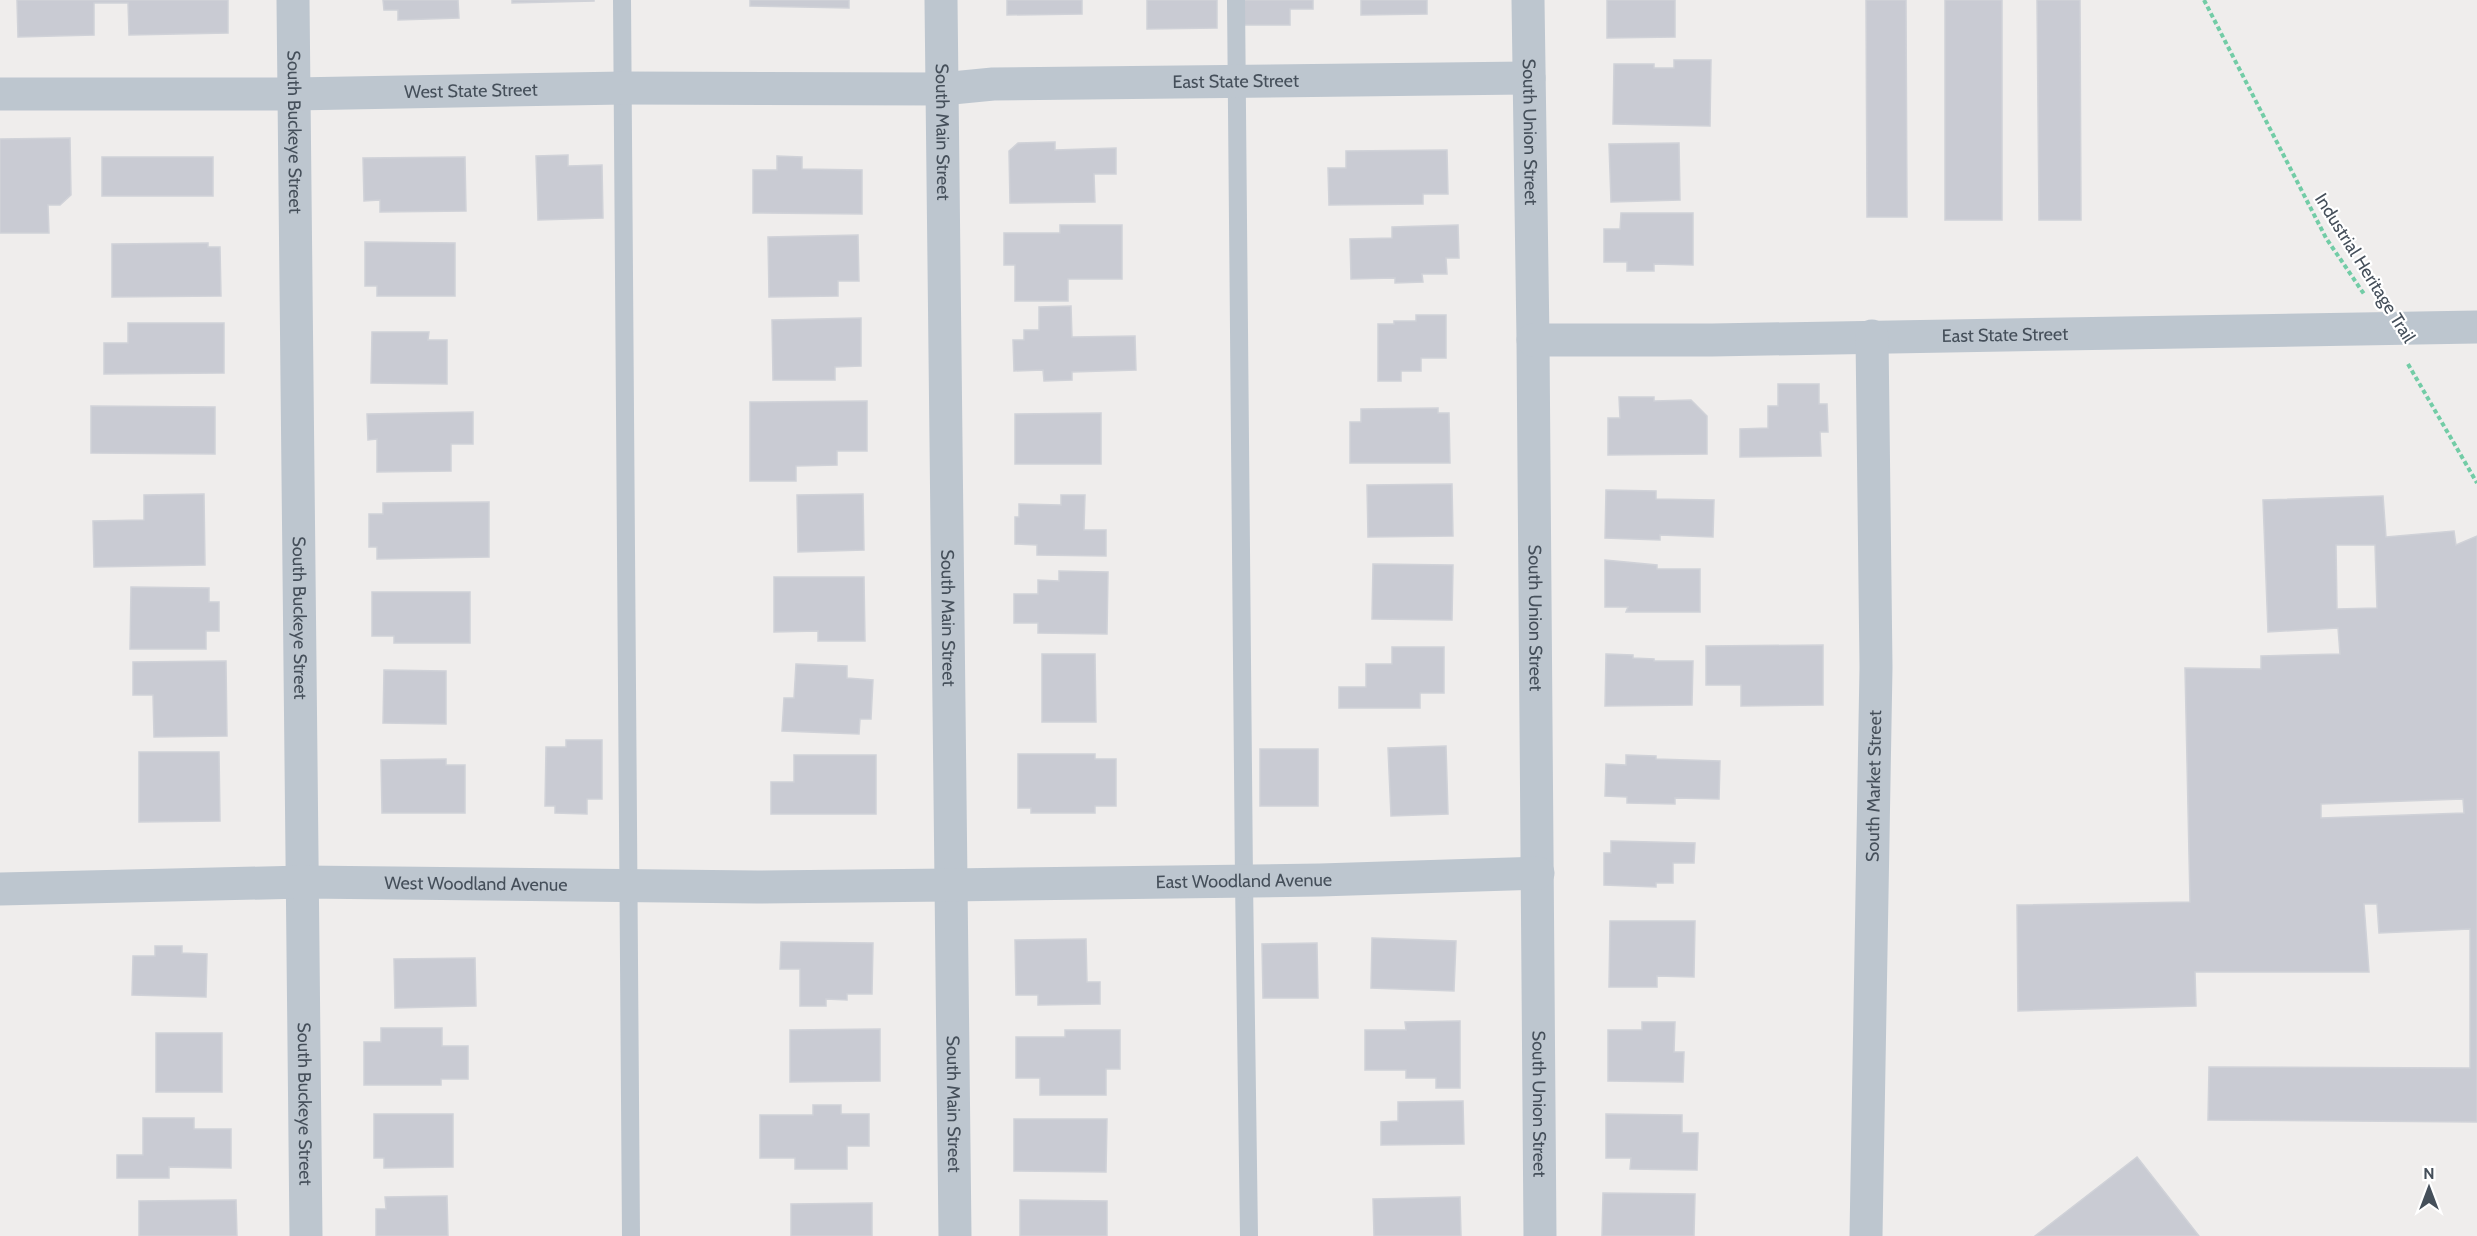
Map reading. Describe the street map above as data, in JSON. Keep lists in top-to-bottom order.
{
  "streets": {
    "street": [
      "East State Street",
      "West State Street",
      "South Buckeye Street",
      "South Main Street",
      "South Union Street",
      "South Market Street",
      "East Woodland Avenue",
      "West Woodland Avenue"
    ],
    "path": ["Industrial Heritage Trail"]
  },
  "crossings": [
    ["East State Street", "West State Street"],
    ["East State Street", "South Main Street"],
    ["East State Street", "South Union Street"],
    ["East State Street", "Industrial Heritage Trail"],
    ["East State Street", "South Market Street"],
    ["West State Street", "South Buckeye Street"],
    ["West State Street", "South Main Street"],
    ["South Buckeye Street", "West Woodland Avenue"],
    ["South Main Street", "East Woodland Avenue"],
    ["South Main Street", "West Woodland Avenue"],
    ["South Union Street", "East Woodland Avenue"],
    ["East Woodland Avenue", "West Woodland Avenue"]
  ],
  "north": "top"
}
